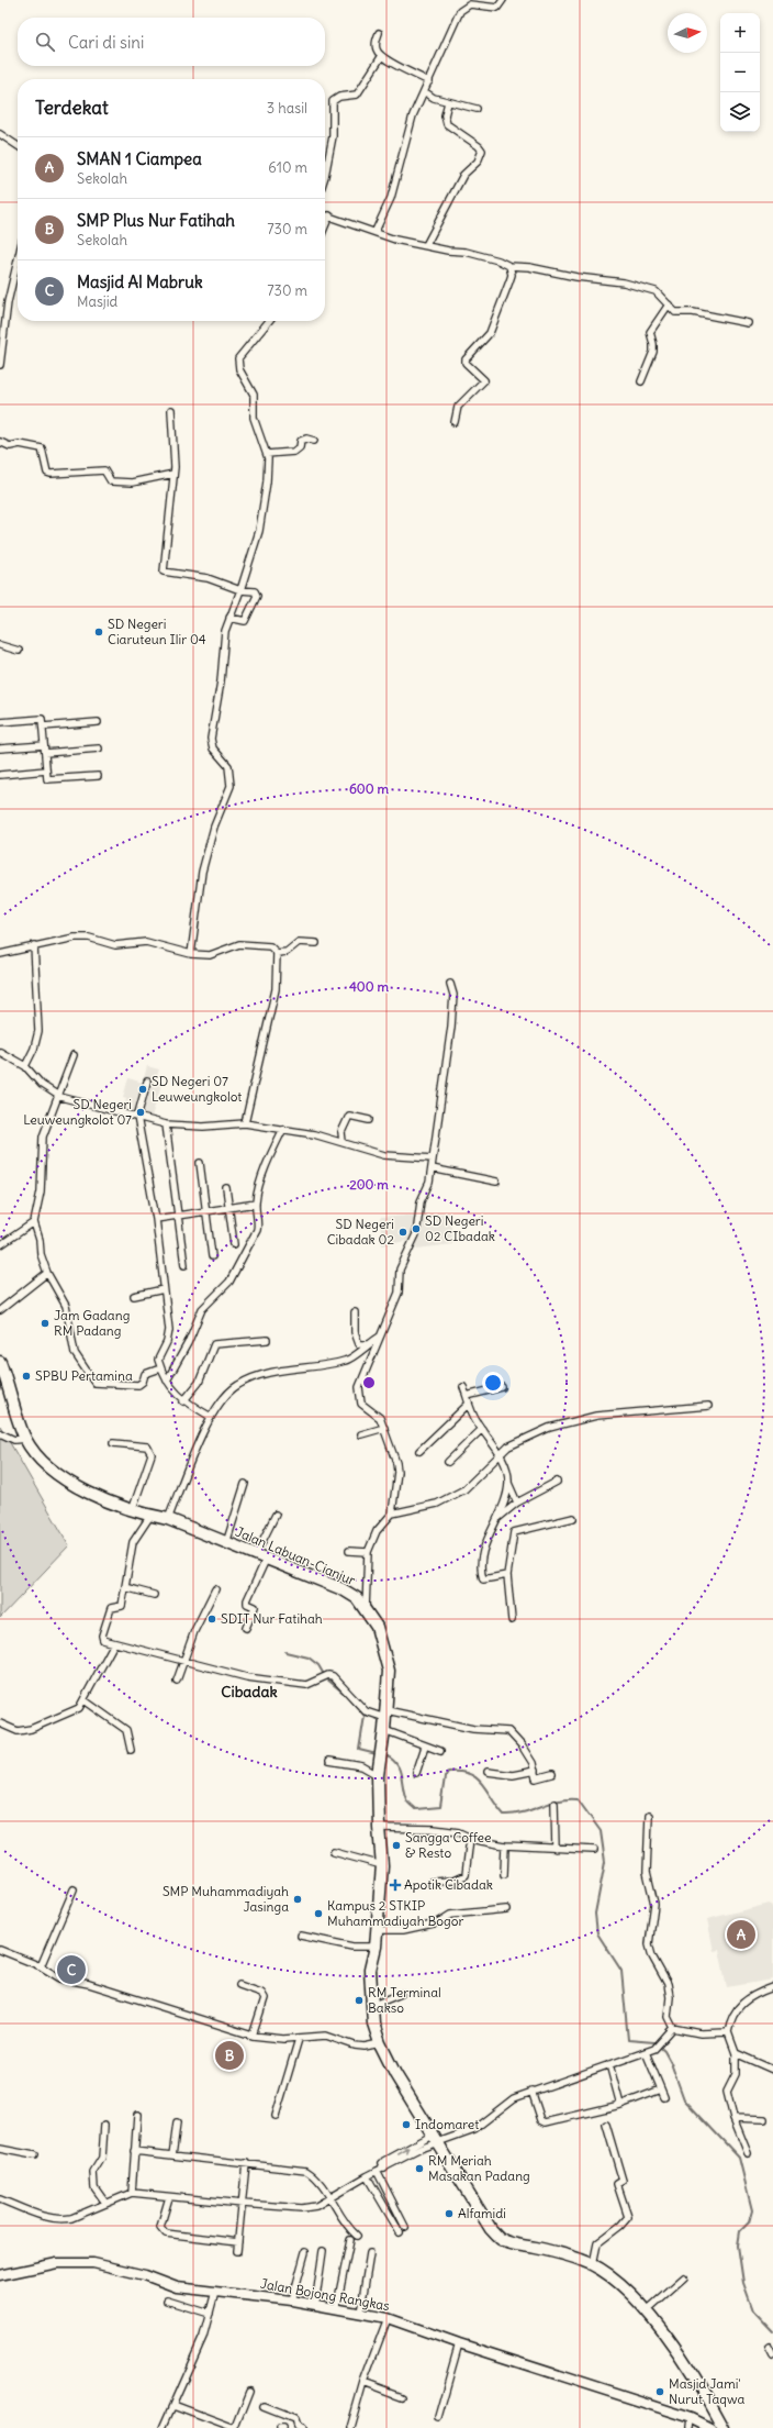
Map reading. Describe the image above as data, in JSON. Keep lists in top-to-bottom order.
{
  "streets": {
    "highway": ["Jalan Labuan-Cianjur"],
    "main road": ["Jalan Bojong Rangkas"]
  },
  "districts": ["Cibadak"],
  "places": {
    "other": [
      "SD Negeri Ciaruteun Ilir 04",
      "SD Negeri 07 Leuweungkolot",
      "SD Negeri Leuweungkolot 07",
      "SD Negeri 02 CIbadak",
      "SD Negeri Cibadak 02",
      "Jam Gadang RM Padang",
      "SPBU Pertamina",
      "SDIT Nur Fatihah",
      "Sangga Coffee & Resto",
      "SMP Muhammadiyah Jasinga",
      "Kampus 2 STKIP Muhammadiyah Bogor",
      "RM Terminal Bakso",
      "Indomaret",
      "RM Meriah Masakan Padang",
      "Alfamidi",
      "Masjid Jami' Nurut Taqwa"
    ],
    "health": ["Apotik Cibadak"]
  },
  "north": "right",
  "page": {
    "map_buttons": ["+", "−"],
    "search": "Cari di sini",
    "heading": ["Terdekat", "3 hasil"],
    "list": [
      {
        "mark": "A",
        "name": "SMAN 1 Ciampea",
        "note": "Sekolah",
        "value": "610 m"
      },
      {
        "mark": "B",
        "name": "SMP Plus Nur Fatihah",
        "note": "Sekolah",
        "value": "730 m"
      },
      {
        "mark": "C",
        "name": "Masjid Al Mabruk",
        "note": "Masjid",
        "value": "730 m"
      }
    ],
    "pins": ["A", "C", "B"]
  },
  "rings": ["600 m", "400 m", "200 m"]
}
